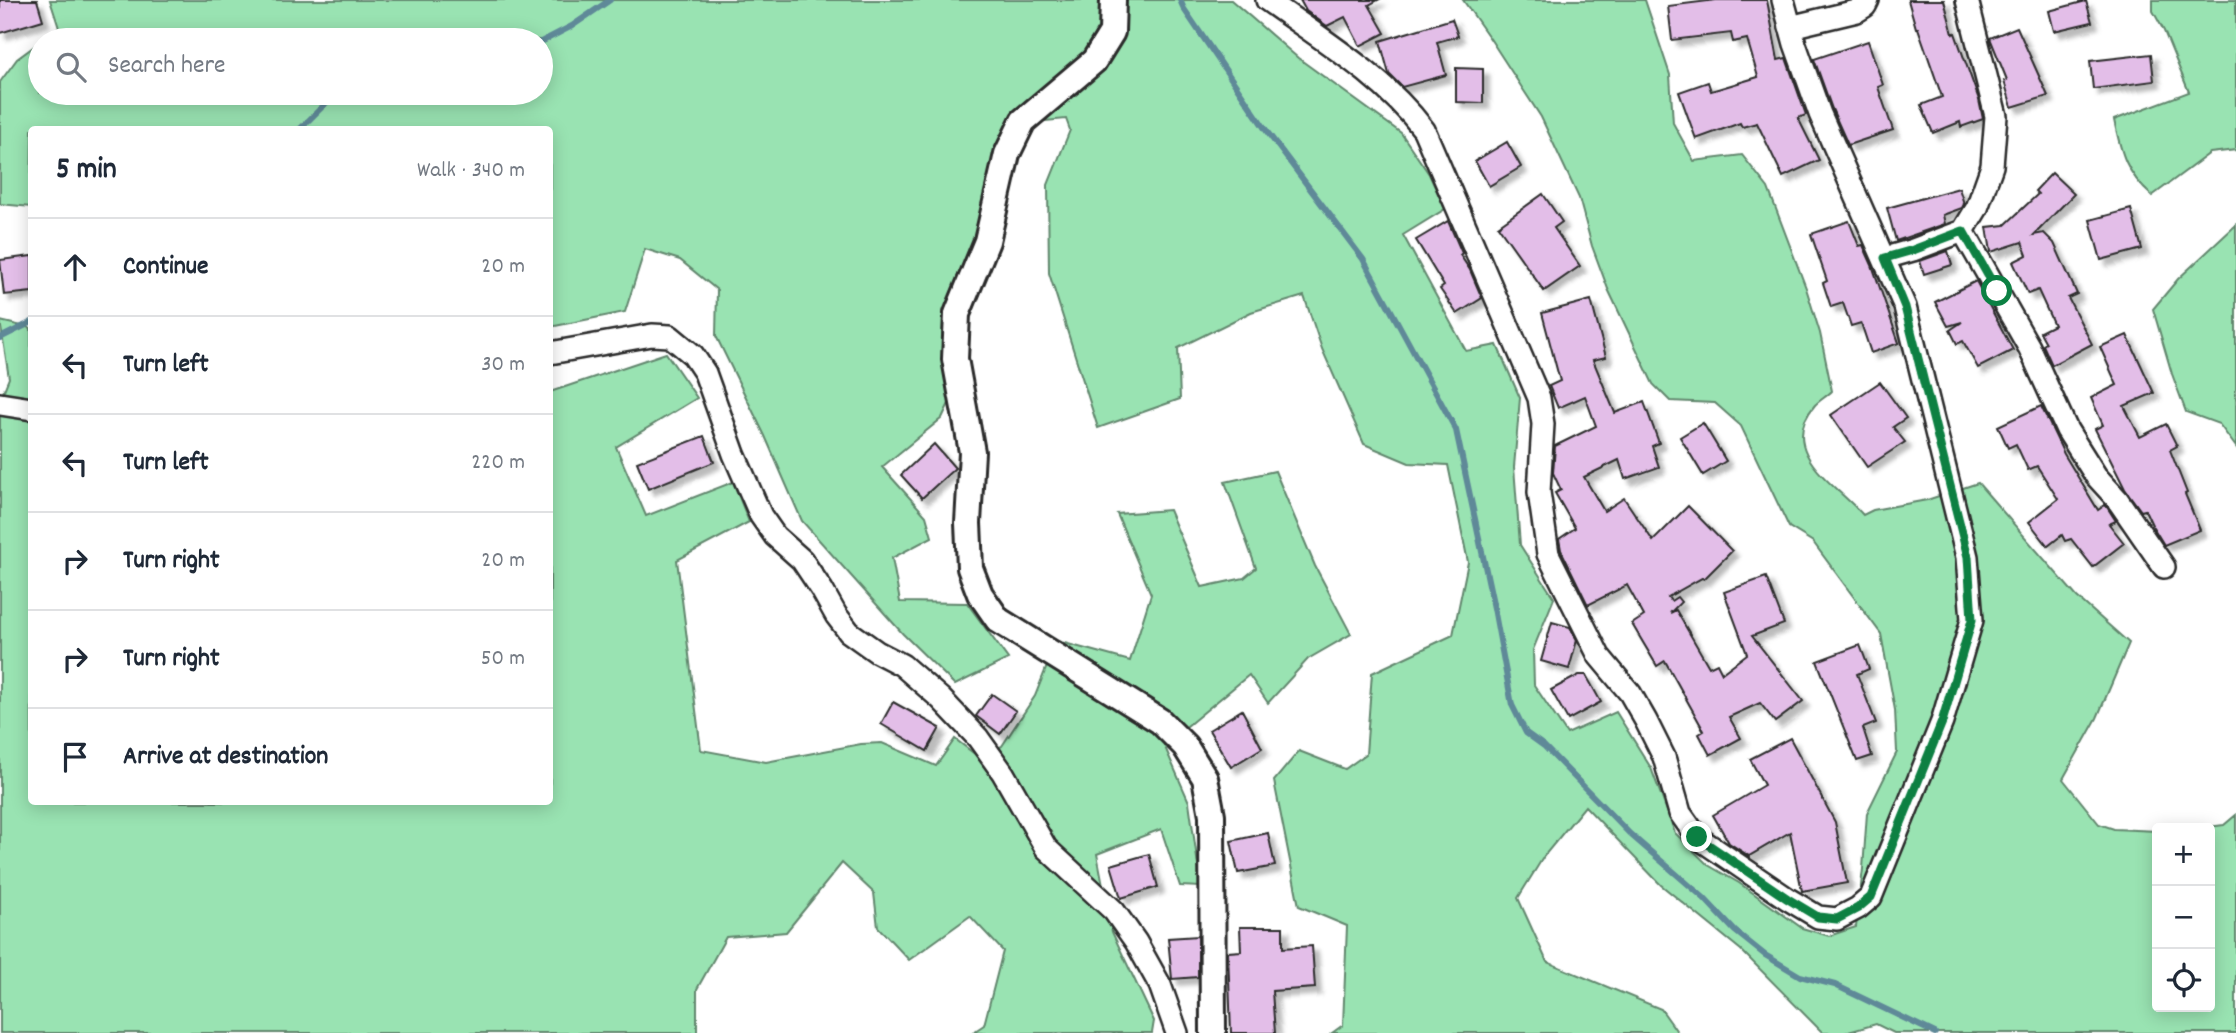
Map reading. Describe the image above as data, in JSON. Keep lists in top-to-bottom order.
{
  "page": {
    "search": "Search here",
    "heading": ["5 min", "Walk · 340 m"],
    "list": [
      ["Continue", "20 m"],
      ["Turn left", "30 m"],
      ["Turn left", "220 m"],
      ["Turn right", "20 m"],
      ["Turn right", "50 m"],
      "Arrive at destination"
    ],
    "map_buttons": ["+", "−"]
  }
}
